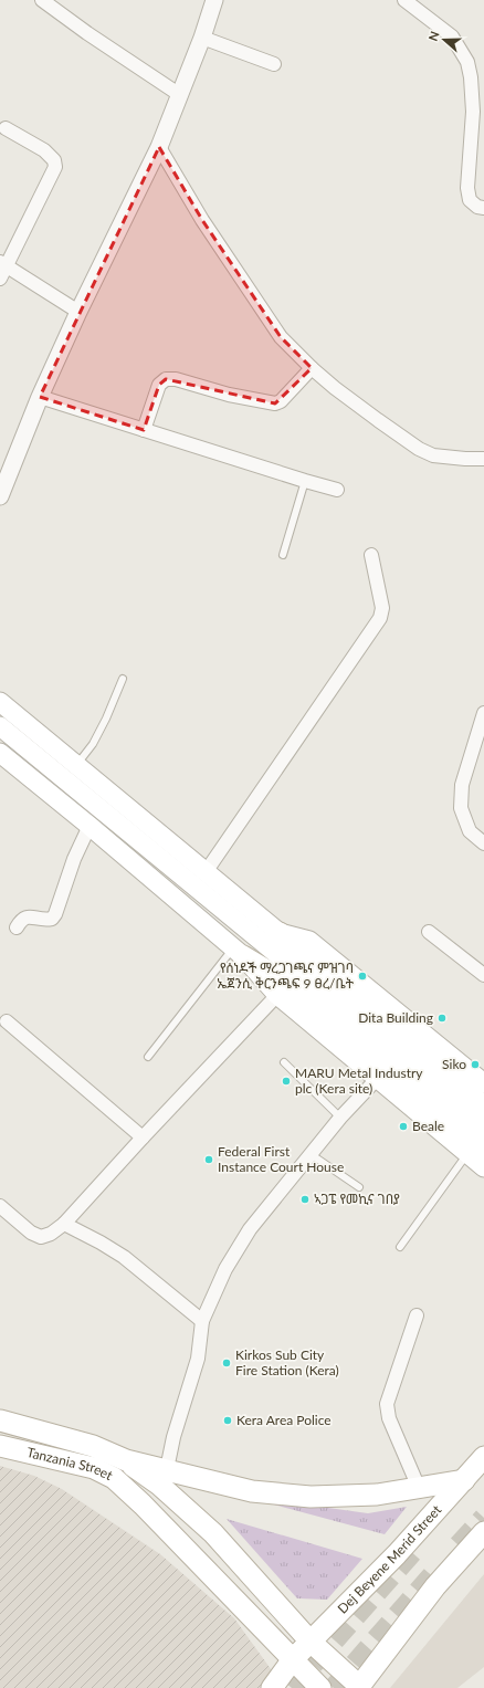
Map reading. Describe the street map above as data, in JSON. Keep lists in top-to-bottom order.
{
  "streets": {
    "main road": ["Tanzania Street", "Dej Beyene Merid Street"]
  },
  "crossings": [
    ["Tanzania Street", "Dej Beyene Merid Street"]
  ],
  "places": [
    "የሰነዶች ማረጋገጫና ምዝገባ ኤጀንሲ ቅርንጫፍ 9 ፀረ/ቤት",
    "Dita Building",
    "Siko",
    "MARU Metal Industry plc (Kera site)",
    "Beale",
    "Federal First Instance Court House",
    "ኣጋፔ የመኪና ገበያ",
    "Kirkos Sub City Fire Station (Kera)",
    "Kera Area Police"
  ],
  "north": "left"
}
